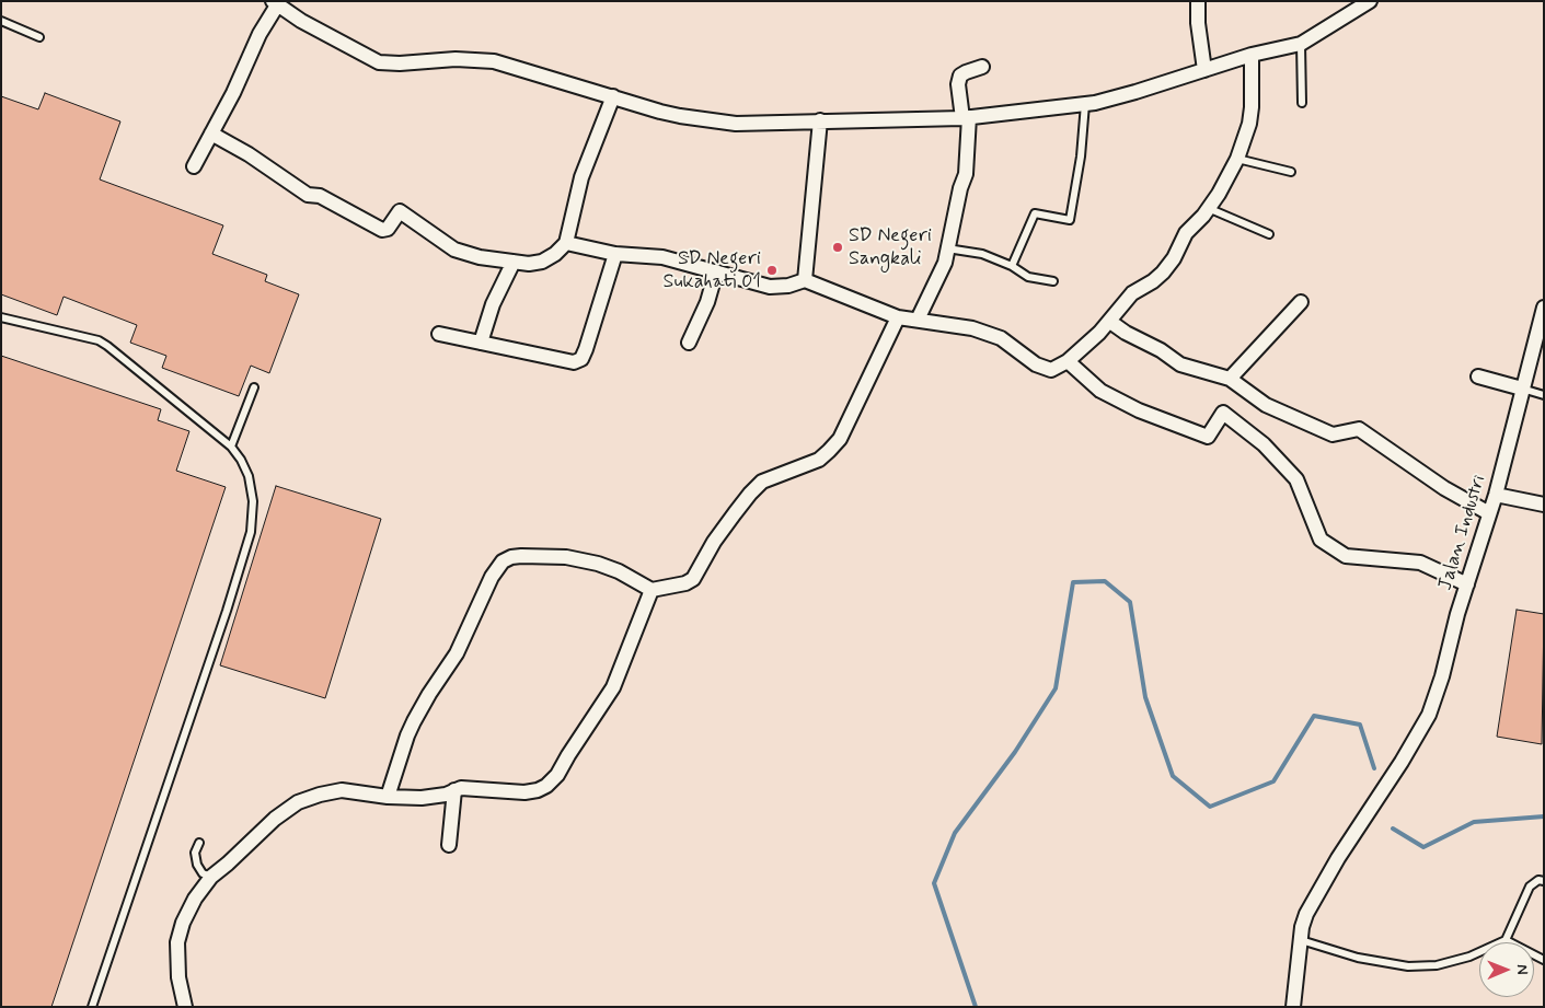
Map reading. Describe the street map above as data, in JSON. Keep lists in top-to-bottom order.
{
  "streets": {
    "street": ["Jalan Industri"]
  },
  "places": ["SD Negeri Sangkali", "SD Negeri Sukahati 01"],
  "north": "right"
}
